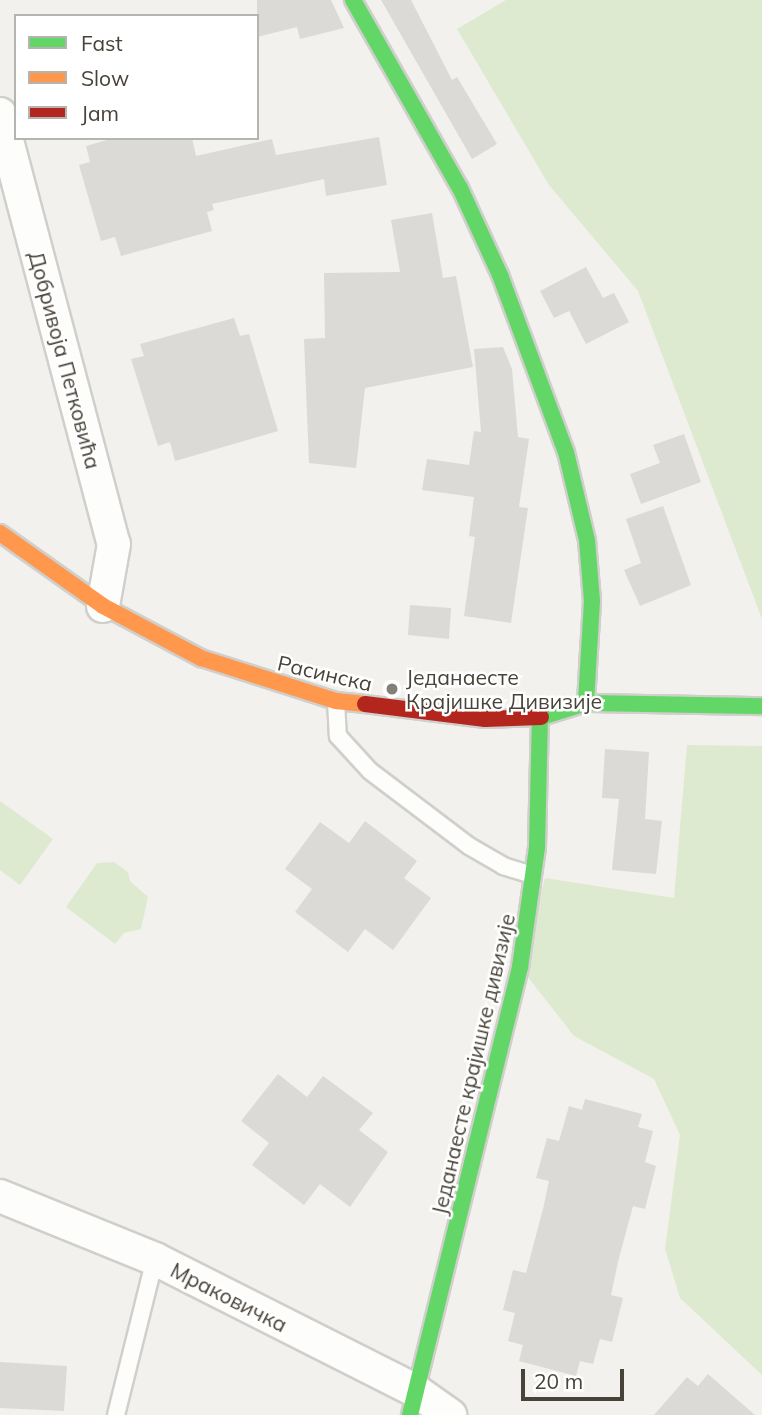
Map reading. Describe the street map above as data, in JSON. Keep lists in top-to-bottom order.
{
  "streets": {
    "street": [
      "Добривоја Петковића",
      "Расинска",
      "Једанаесте крајишке дивизије",
      "Мраковичка"
    ]
  },
  "crossings": [
    ["Добривоја Петковића", "Расинска"],
    ["Расинска", "Једанаесте крајишке дивизије"],
    ["Једанаесте крајишке дивизије", "Мраковичка"]
  ],
  "places": ["Једанаесте Крајишке Дивизије"],
  "legend": ["Fast", "Slow", "Jam"],
  "scale_bar": "20 m"
}
